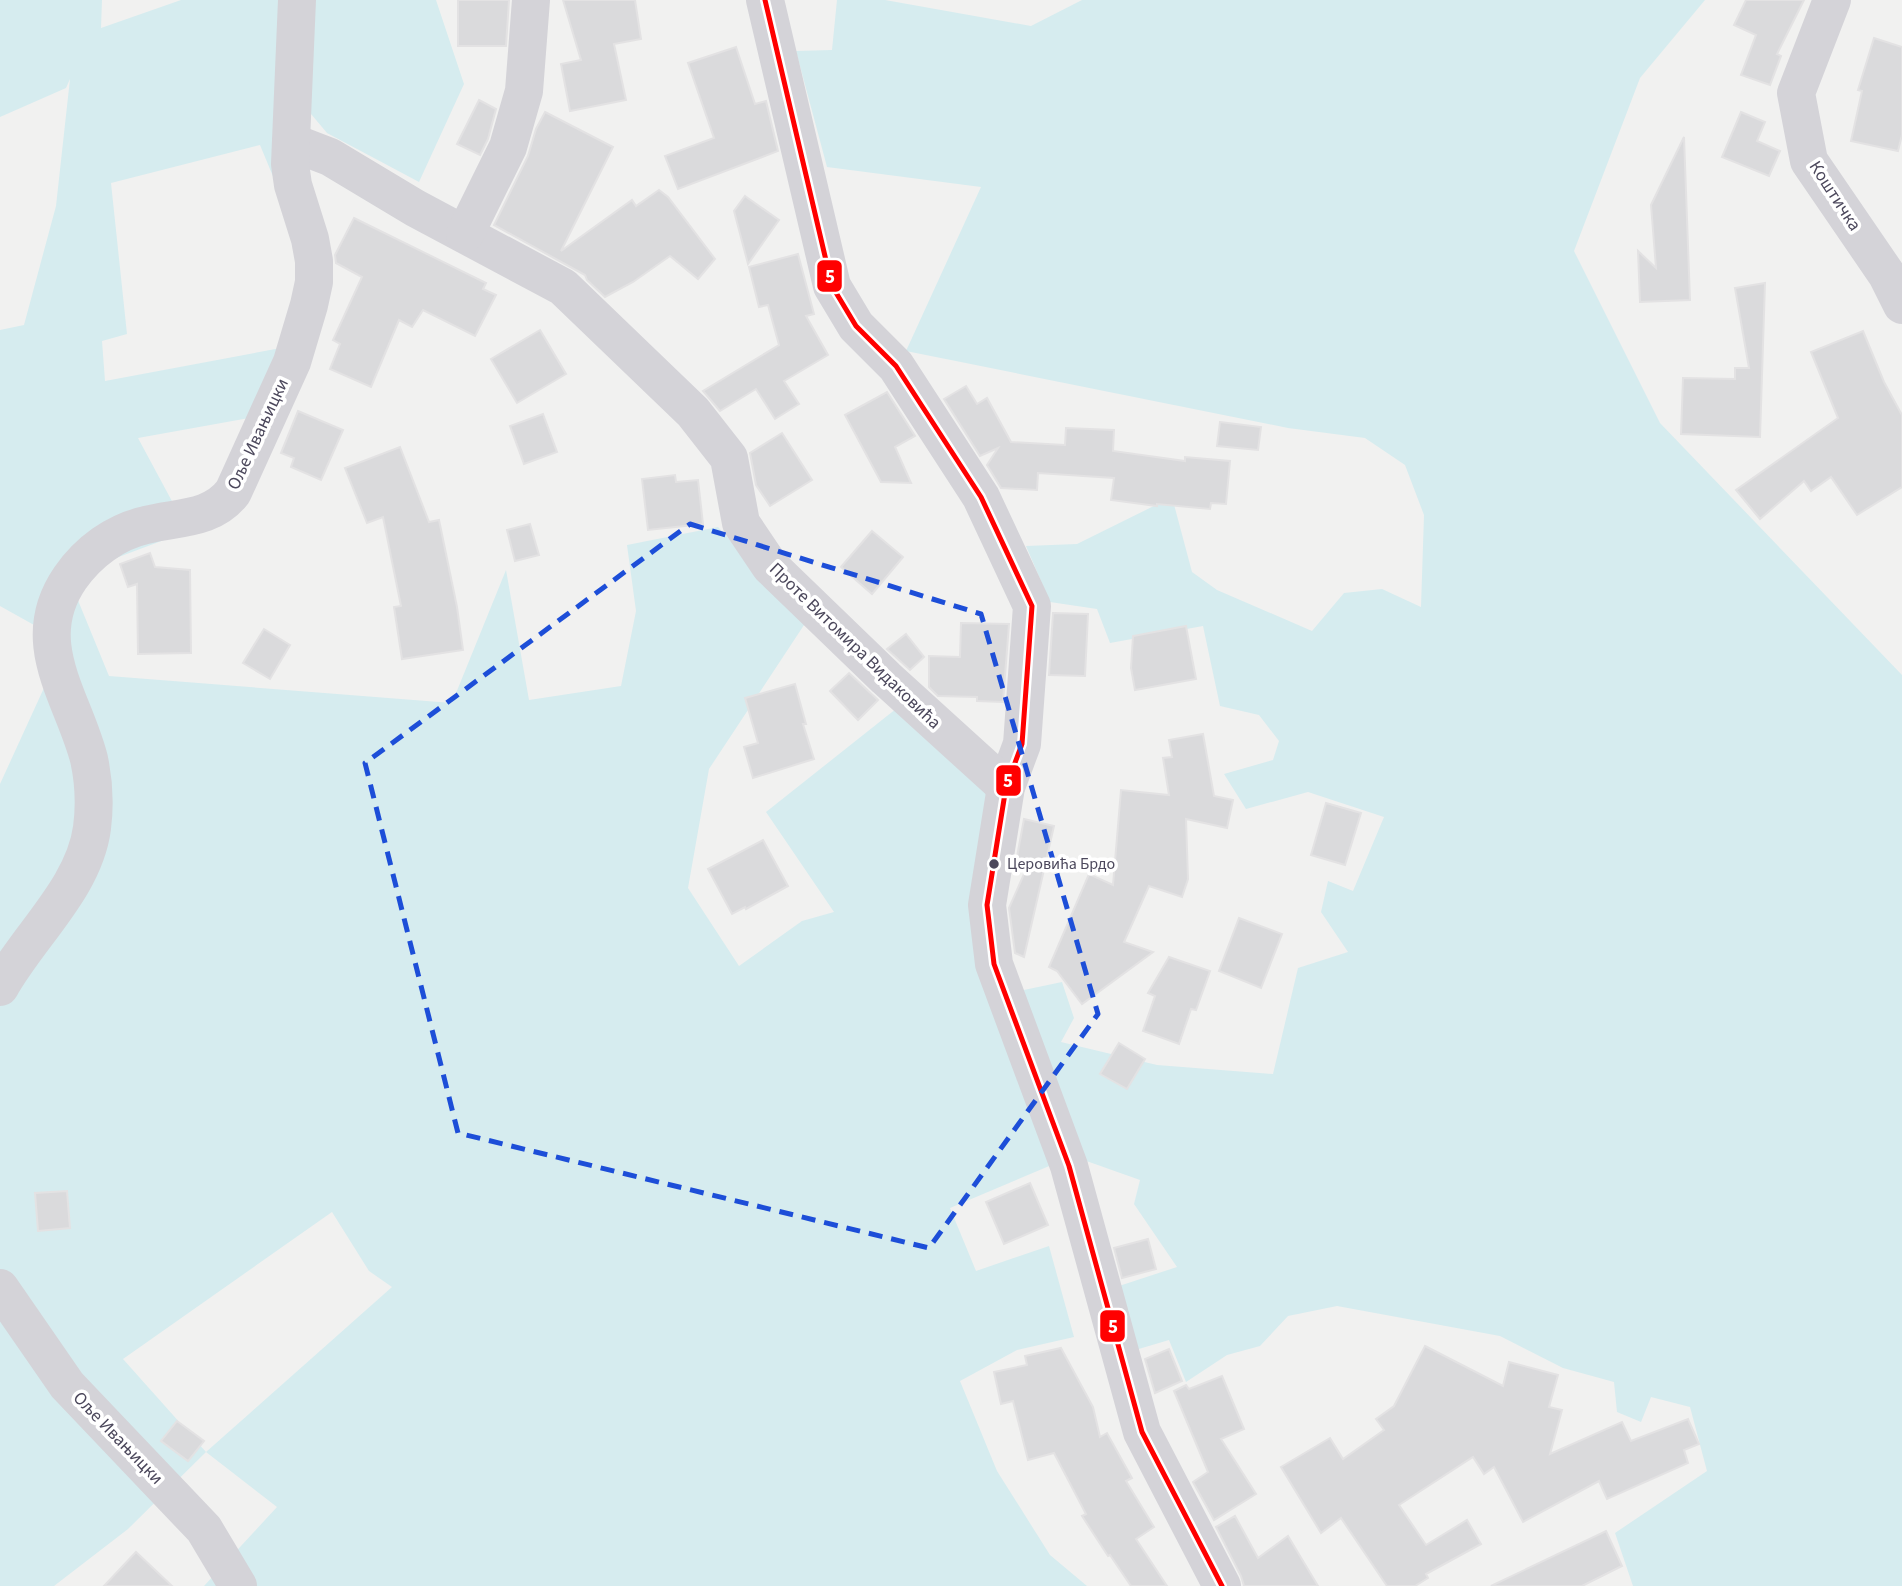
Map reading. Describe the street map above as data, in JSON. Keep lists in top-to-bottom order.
{
  "streets": {
    "street": ["Коштичка", "Оље Ивањицки", "Проте Витомира Видаковића"]
  },
  "crossings": [
    ["Оље Ивањицки", "Проте Витомира Видаковића"]
  ],
  "places": ["Церовића Брдо"],
  "lines": ["transit line 5"]
}
